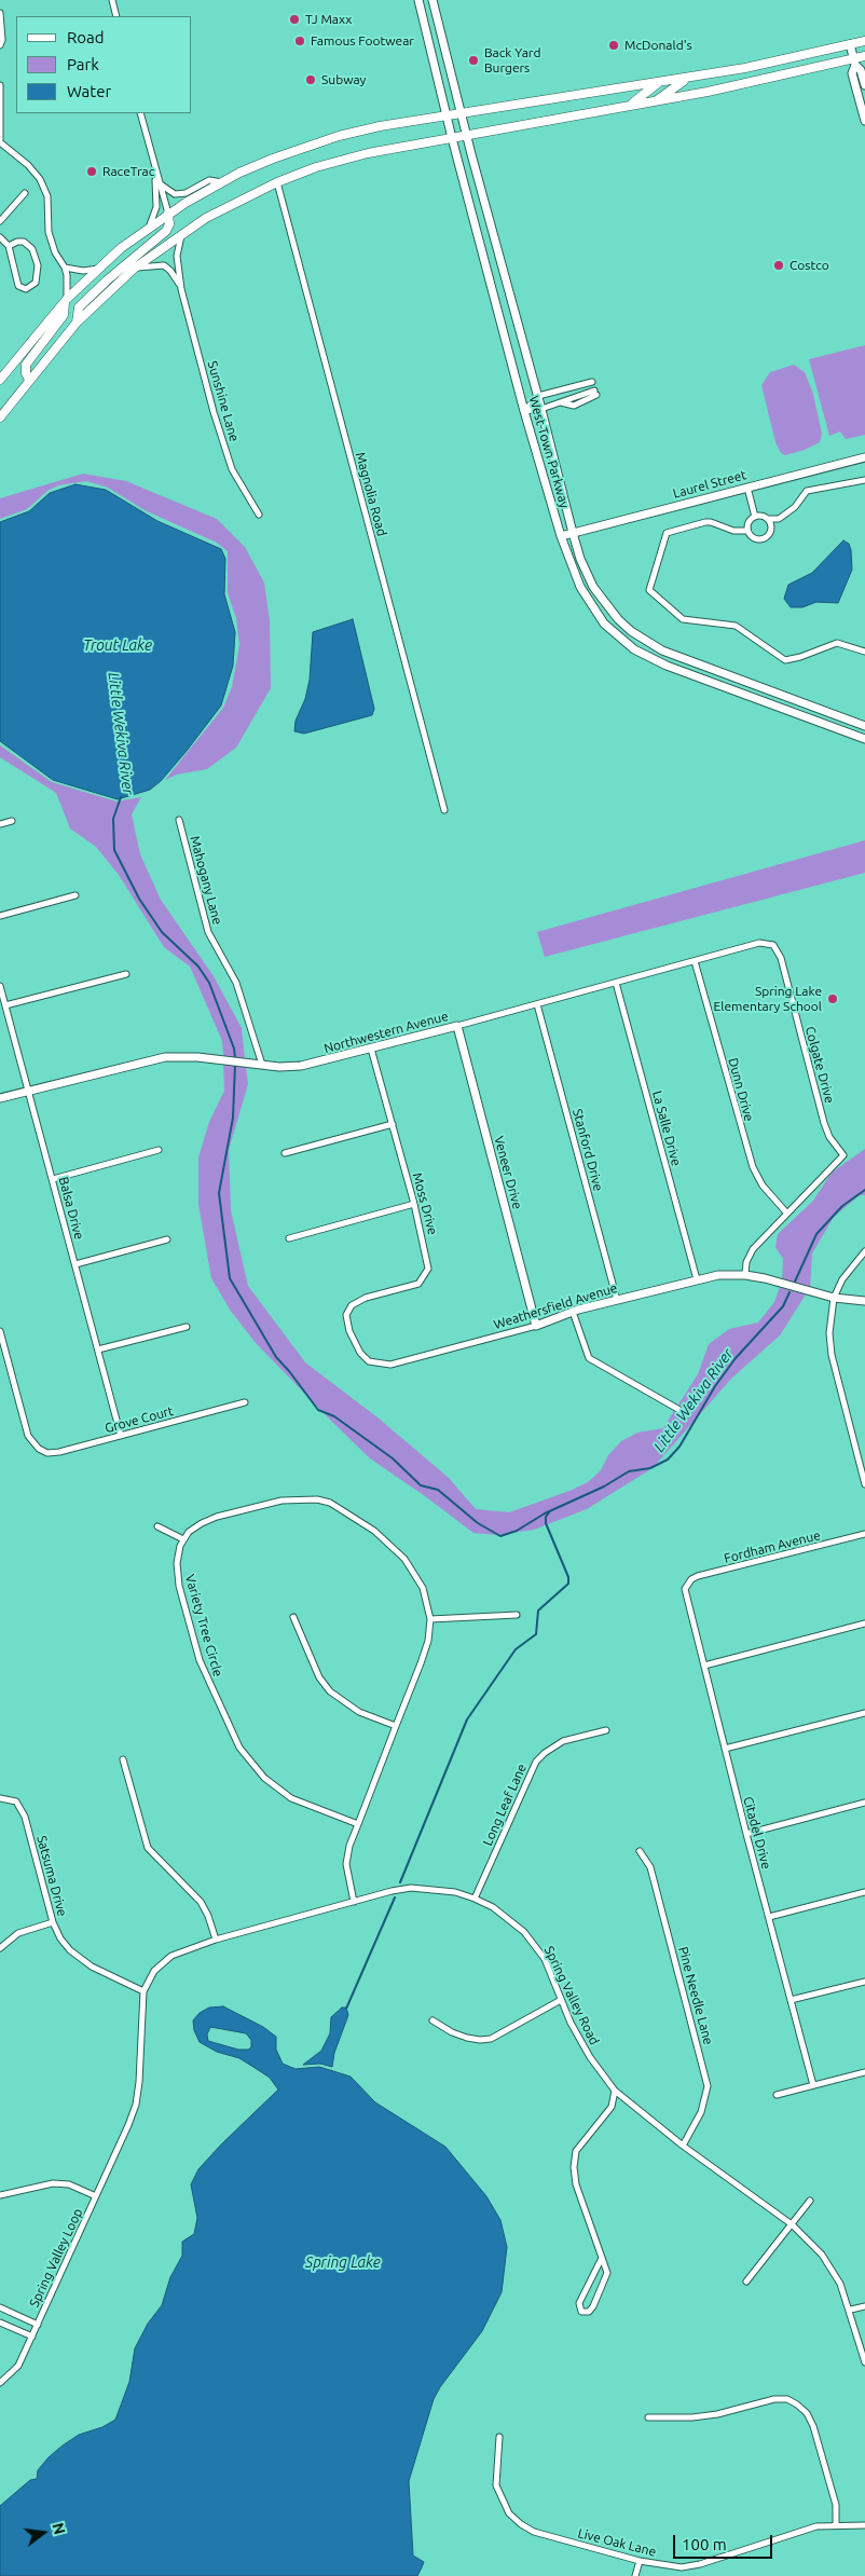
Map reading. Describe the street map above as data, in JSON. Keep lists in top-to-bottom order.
{
  "streets": {
    "main road": [
      "West Town Parkway",
      "Laurel Street",
      "Northwestern Avenue",
      "Veneer Drive",
      "Weathersfield Avenue"
    ],
    "street": [
      "Sunshine Lane",
      "Magnolia Road",
      "Mahogany Lane",
      "Colgate Drive",
      "Dunn Drive",
      "La Salle Drive",
      "Stanford Drive",
      "Moss Drive",
      "Balsa Drive",
      "Grove Court",
      "Fordham Avenue",
      "Variety Tree Circle",
      "Long Leaf Lane",
      "Citadel Drive",
      "Satsuma Drive",
      "Spring Valley Road",
      "Pine Needle Lane",
      "Spring Valley Loop",
      "Live Oak Lane"
    ]
  },
  "crossings": [
    ["West Town Parkway", "Laurel Street"],
    ["Mahogany Lane", "Northwestern Avenue"],
    ["Northwestern Avenue", "Colgate Drive"],
    ["Northwestern Avenue", "Dunn Drive"],
    ["Northwestern Avenue", "La Salle Drive"],
    ["Northwestern Avenue", "Stanford Drive"],
    ["Northwestern Avenue", "Veneer Drive"],
    ["Northwestern Avenue", "Moss Drive"],
    ["Northwestern Avenue", "Balsa Drive"],
    ["Colgate Drive", "Dunn Drive"],
    ["La Salle Drive", "Weathersfield Avenue"],
    ["Stanford Drive", "Weathersfield Avenue"],
    ["Veneer Drive", "Weathersfield Avenue"],
    ["Moss Drive", "Weathersfield Avenue"],
    ["Balsa Drive", "Grove Court"],
    ["Fordham Avenue", "Citadel Drive"],
    ["Long Leaf Lane", "Spring Valley Road"],
    ["Satsuma Drive", "Spring Valley Road"],
    ["Spring Valley Road", "Pine Needle Lane"],
    ["Spring Valley Road", "Spring Valley Loop"]
  ],
  "water": ["Trout Lake", "Little Wekiva River", "Spring Lake"],
  "places": [
    "TJ Maxx",
    "Famous Footwear",
    "McDonald's",
    "Back Yard Burgers",
    "Subway",
    "RaceTrac",
    "Costco",
    "Spring Lake Elementary School"
  ],
  "legend": ["Road", "Park", "Water"],
  "scale_bar": "100 m",
  "north": "right"
}
